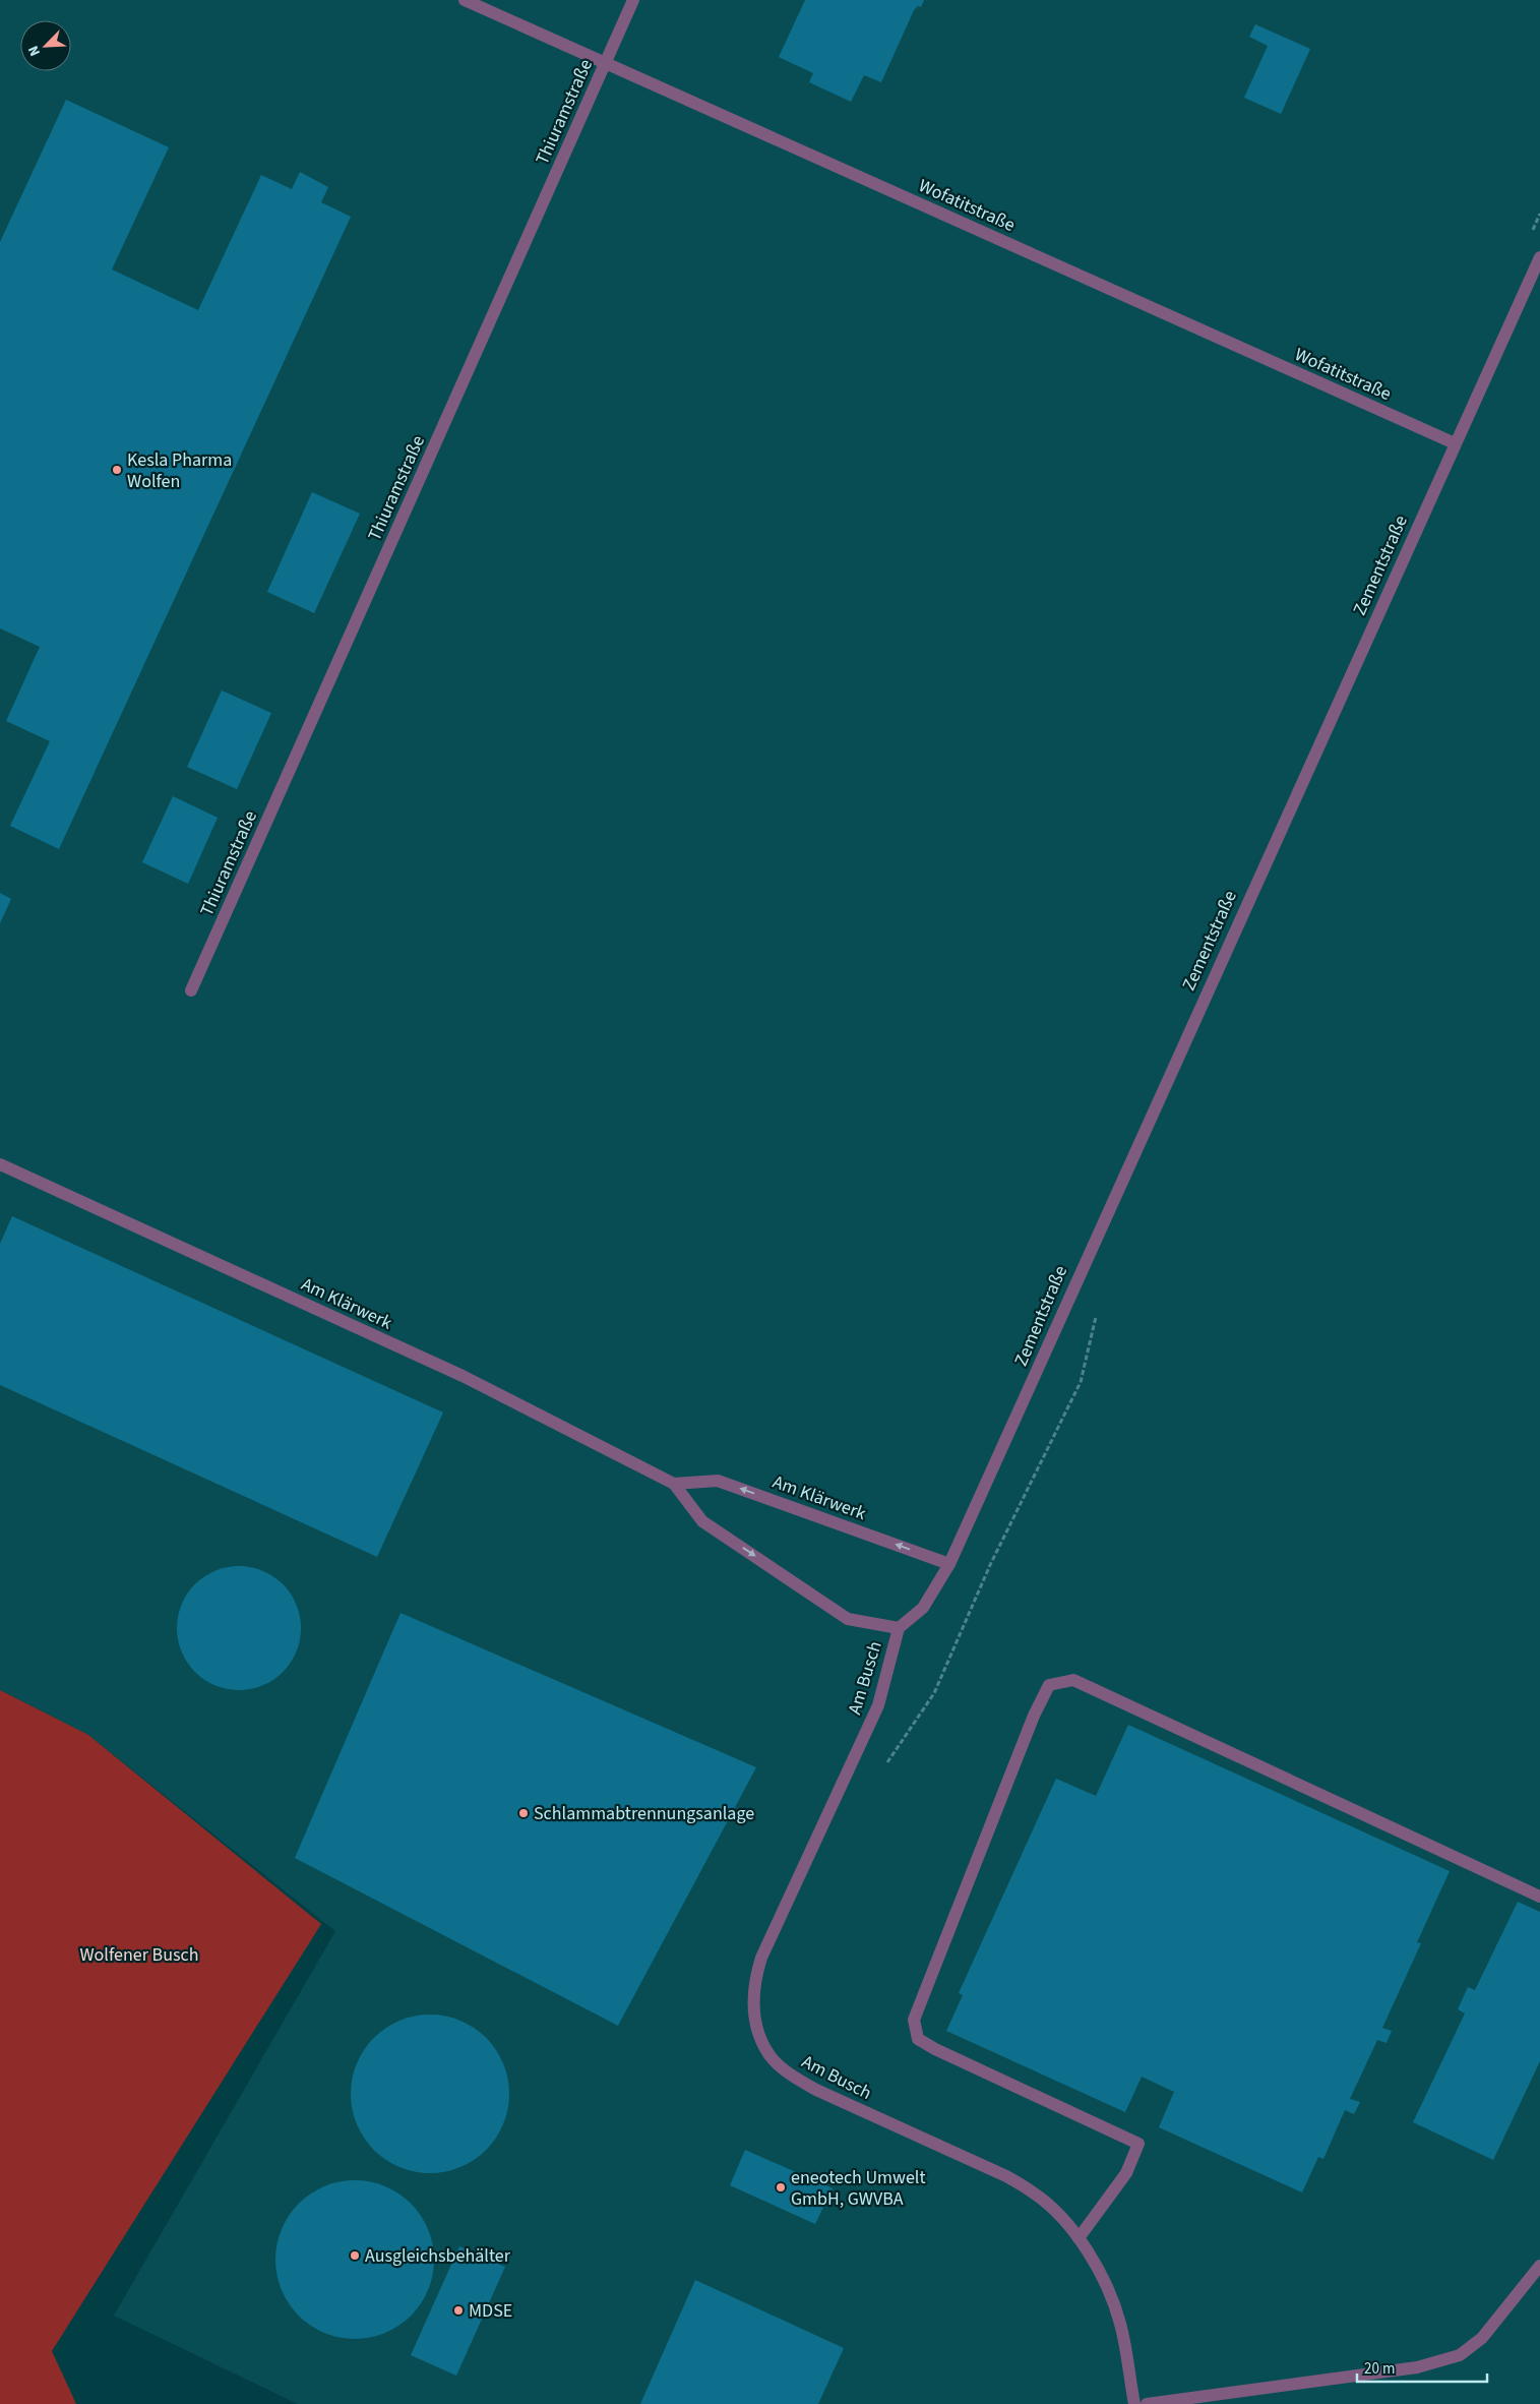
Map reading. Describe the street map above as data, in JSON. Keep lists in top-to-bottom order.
{
  "streets": {
    "street": [
      "Thiuramstraße",
      "Wofatitstraße",
      "Zementstraße",
      "Am Klärwerk",
      "Am Busch"
    ]
  },
  "crossings": [
    ["Thiuramstraße", "Wofatitstraße"],
    ["Wofatitstraße", "Zementstraße"],
    ["Zementstraße", "Am Klärwerk"],
    ["Zementstraße", "Am Busch"],
    ["Am Klärwerk", "Am Busch"]
  ],
  "parks": ["Wolfener Busch"],
  "places": [
    "Kesla Pharma Wolfen",
    "Schlammabtrennungsanlage",
    "eneotech Umwelt GmbH, GWVBA",
    "Ausgleichsbehälter",
    "MDSE"
  ],
  "scale_bar": "20 m",
  "north": "bottom left"
}
